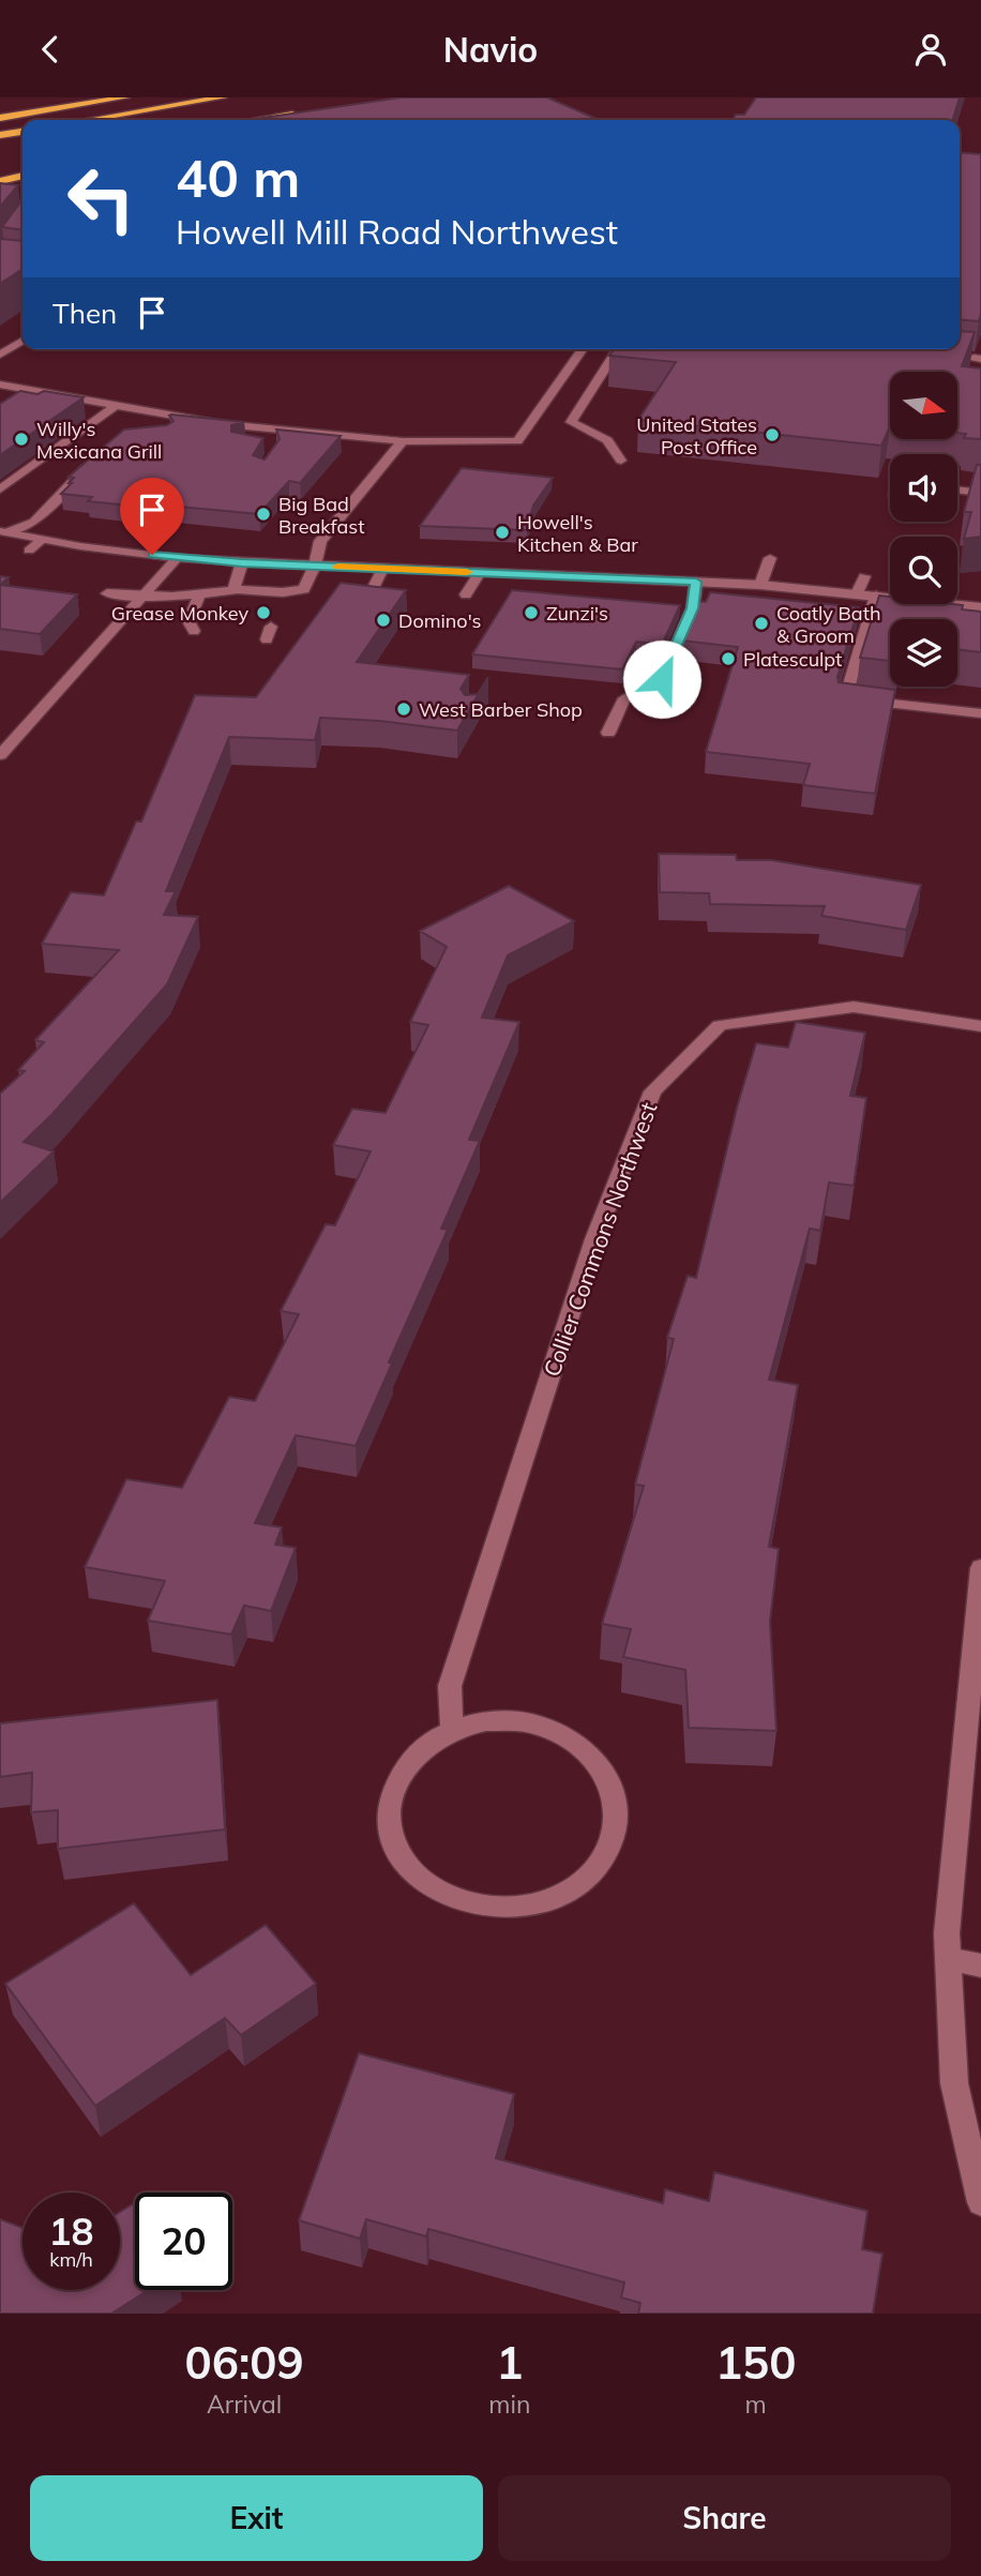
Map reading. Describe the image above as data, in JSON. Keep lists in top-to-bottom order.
{
  "streets": {
    "street": ["Collier Commons Northwest"]
  },
  "places": [
    "United States Post Office",
    "Willy's Mexicana Grill",
    "Big Bad Breakfast",
    "Howell's Kitchen & Bar",
    "Grease Monkey",
    "Zunzi's",
    "Domino's",
    "Coatly Bath & Groom",
    "Platesculpt",
    "West Barber Shop"
  ],
  "north": "right",
  "page": {
    "header": "Navio",
    "turn": ["40 m", "Howell Mill Road Northwest"],
    "then": "Then",
    "speed": "18 km/h",
    "limit": "20",
    "eta": [
      "06:09",
      "Arrival",
      "1",
      "min",
      "150",
      "m"
    ],
    "buttons": ["Exit", "Share"]
  }
}
